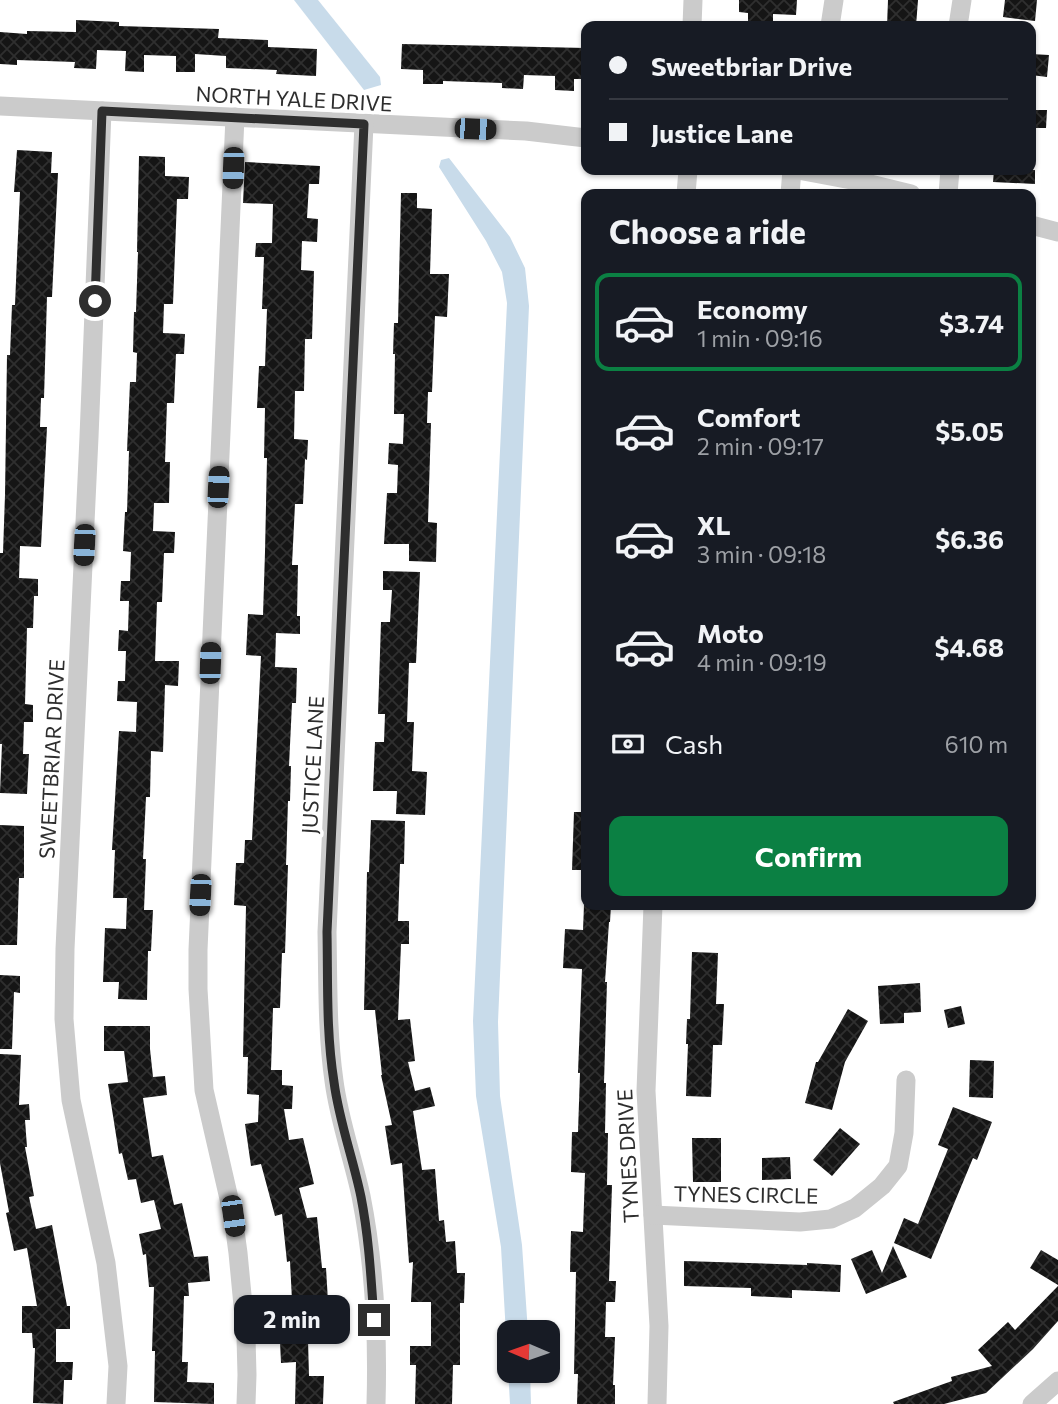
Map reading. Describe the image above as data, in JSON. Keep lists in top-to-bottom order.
{
  "streets": {
    "street": [
      "NORTH YALE DRIVE",
      "SWEETBRIAR DRIVE",
      "JUSTICE LANE",
      "TYNES DRIVE",
      "TYNES CIRCLE"
    ]
  },
  "crossings": [
    ["NORTH YALE DRIVE", "SWEETBRIAR DRIVE"],
    ["NORTH YALE DRIVE", "JUSTICE LANE"],
    ["TYNES DRIVE", "TYNES CIRCLE"]
  ],
  "north": "left",
  "page": {
    "banner": ["Sweetbriar Drive", "Justice Lane"],
    "heading": "Choose a ride",
    "list": [
      {
        "name": "Economy",
        "note": "1 min · 09:16",
        "value": "$3.74"
      },
      {
        "name": "Comfort",
        "note": "2 min · 09:17",
        "value": "$5.05"
      },
      {
        "name": "XL",
        "note": "3 min · 09:18",
        "value": "$6.36"
      },
      {
        "name": "Moto",
        "note": "4 min · 09:19",
        "value": "$4.68"
      }
    ],
    "pay": ["Cash", "610 m"],
    "buttons": "Confirm",
    "bubble": "2 min"
  }
}
